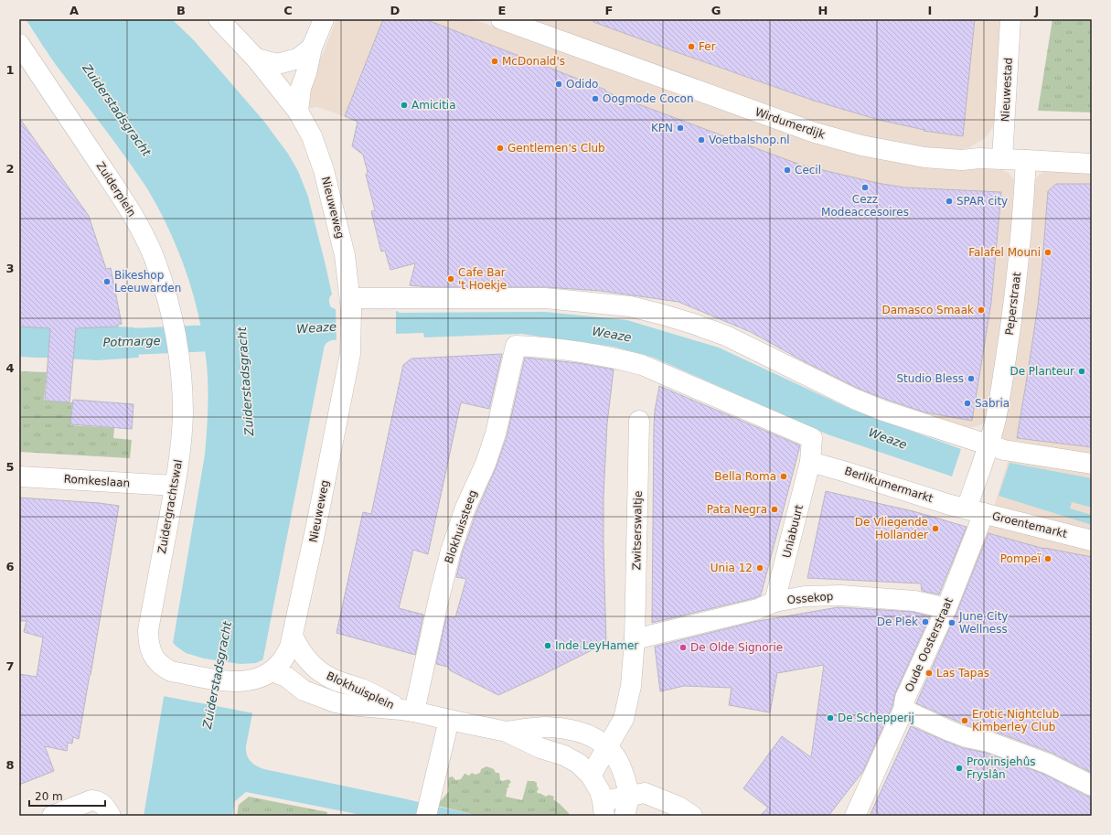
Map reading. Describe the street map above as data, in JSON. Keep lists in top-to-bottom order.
{
  "streets": {
    "street": [
      "Nieuwestad",
      "Wirdumerdijk",
      "Zuiderplein",
      "Nieuweweg",
      "Peperstraat",
      "Romkeslaan",
      "Berlikumermarkt",
      "Zuidergrachtswal",
      "Groentemarkt",
      "Blokhuissteeg",
      "Zwitserswaltje",
      "Uniabuurt",
      "Ossekop",
      "Oude Oosterstraat",
      "Blokhuisplein"
    ]
  },
  "crossings": [
    ["Nieuwestad", "Wirdumerdijk"],
    ["Wirdumerdijk", "Peperstraat"],
    ["Zuiderplein", "Zuidergrachtswal"],
    ["Nieuweweg", "Zuidergrachtswal"],
    ["Nieuweweg", "Blokhuisplein"],
    ["Peperstraat", "Berlikumermarkt"],
    ["Peperstraat", "Groentemarkt"],
    ["Peperstraat", "Oude Oosterstraat"],
    ["Romkeslaan", "Zuidergrachtswal"],
    ["Berlikumermarkt", "Groentemarkt"],
    ["Berlikumermarkt", "Blokhuissteeg"],
    ["Berlikumermarkt", "Uniabuurt"],
    ["Berlikumermarkt", "Oude Oosterstraat"],
    ["Zuidergrachtswal", "Blokhuisplein"],
    ["Groentemarkt", "Oude Oosterstraat"],
    ["Blokhuissteeg", "Uniabuurt"],
    ["Blokhuissteeg", "Blokhuisplein"],
    ["Zwitserswaltje", "Ossekop"],
    ["Uniabuurt", "Ossekop"],
    ["Ossekop", "Oude Oosterstraat"]
  ],
  "water": ["Zuiderstadsgracht", "Weaze", "Potmarge"],
  "places": [
    "Fer",
    "McDonald's",
    "Odido",
    "Oogmode Cocon",
    "Amicitia",
    "KPN",
    "Voetbalshop.nl",
    "Gentlemen's Club",
    "Cecil",
    "Cezz Modeaccesoires",
    "SPAR city",
    "Falafel Mouni",
    "Cafe Bar 't Hoekje",
    "Bikeshop Leeuwarden",
    "Damasco Smaak",
    "De Planteur",
    "Studio Bless",
    "Sabria",
    "Bella Roma",
    "Pata Negra",
    "De Vliegende Hollander",
    "Pompeï",
    "Unia 12",
    "De Plek",
    "June City Wellness",
    "Inde LeyHamer",
    "De Olde Signorie",
    "Las Tapas",
    "De Schepperij",
    "Erotic Nightclub Kimberley Club",
    "Provinsjehûs Fryslân"
  ],
  "scale_bar": "20 m",
  "grid": {
    "columns": [
      "A",
      "B",
      "C",
      "D",
      "E",
      "F",
      "G",
      "H",
      "I",
      "J"
    ],
    "rows": [
      "1",
      "2",
      "3",
      "4",
      "5",
      "6",
      "7",
      "8"
    ]
  }
}
